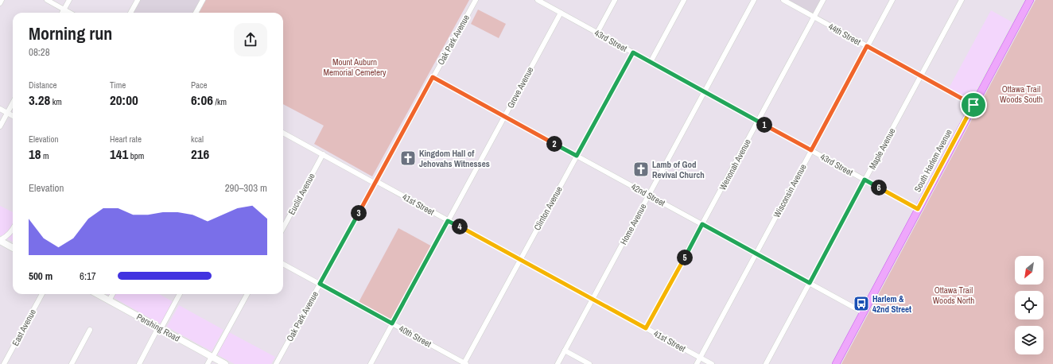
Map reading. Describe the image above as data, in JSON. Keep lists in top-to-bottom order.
{
  "streets": {
    "main road": ["South Harlem Avenue", "Pershing Road"],
    "street": [
      "44th Street",
      "Oak Park Avenue",
      "43rd Street",
      "Grove Avenue",
      "Maple Avenue",
      "Wenonah Avenue",
      "Wisconsin Avenue",
      "Euclid Avenue",
      "42nd Street",
      "41st Street",
      "Clinton Avenue",
      "Home Avenue",
      "East Avenue",
      "40th Street"
    ]
  },
  "crossings": [
    ["44th Street", "Maple Avenue"],
    ["44th Street", "South Harlem Avenue"],
    ["44th Street", "Wenonah Avenue"],
    ["44th Street", "Wisconsin Avenue"],
    ["Oak Park Avenue", "42nd Street"],
    ["Oak Park Avenue", "41st Street"],
    ["Oak Park Avenue", "40th Street"],
    ["43rd Street", "Grove Avenue"],
    ["43rd Street", "Maple Avenue"],
    ["43rd Street", "South Harlem Avenue"],
    ["43rd Street", "Wenonah Avenue"],
    ["43rd Street", "Wisconsin Avenue"],
    ["43rd Street", "Clinton Avenue"],
    ["43rd Street", "Home Avenue"],
    ["Grove Avenue", "42nd Street"],
    ["Grove Avenue", "41st Street"],
    ["Grove Avenue", "40th Street"],
    ["Maple Avenue", "42nd Street"],
    ["South Harlem Avenue", "42nd Street"],
    ["Wenonah Avenue", "42nd Street"],
    ["Wenonah Avenue", "41st Street"],
    ["Wisconsin Avenue", "42nd Street"],
    ["Wisconsin Avenue", "41st Street"],
    ["Euclid Avenue", "41st Street"],
    ["42nd Street", "Clinton Avenue"],
    ["42nd Street", "Home Avenue"],
    ["41st Street", "Clinton Avenue"],
    ["41st Street", "Home Avenue"],
    ["Clinton Avenue", "40th Street"]
  ],
  "parks": ["Mount Auburn Memorial Cemetery", "Ottawa Trail Woods South", "Ottawa Trail Woods North"],
  "places": {
    "church": ["Kingdom Hall of Jehovahs Witnesses", "Lamb of God Revival Church"],
    "bus stop": ["Harlem & 42nd Street"]
  },
  "north": "bottom left",
  "page": {
    "heading": ["Morning run", "08:28"],
    "stats": [
      ["Distance", "3.28 km"],
      ["Time", "20:00"],
      ["Pace", "6:06 /km"],
      ["Elevation", "18 m"],
      ["Heart rate", "141 bpm"],
      ["kcal", "216"]
    ],
    "pins": [
      "1",
      "2",
      "6",
      "3",
      "4",
      "5"
    ],
    "chart": ["Elevation", "290–303 m"],
    "list": [
      {
        "name": "500 m",
        "note": "6:17"
      }
    ]
  }
}
